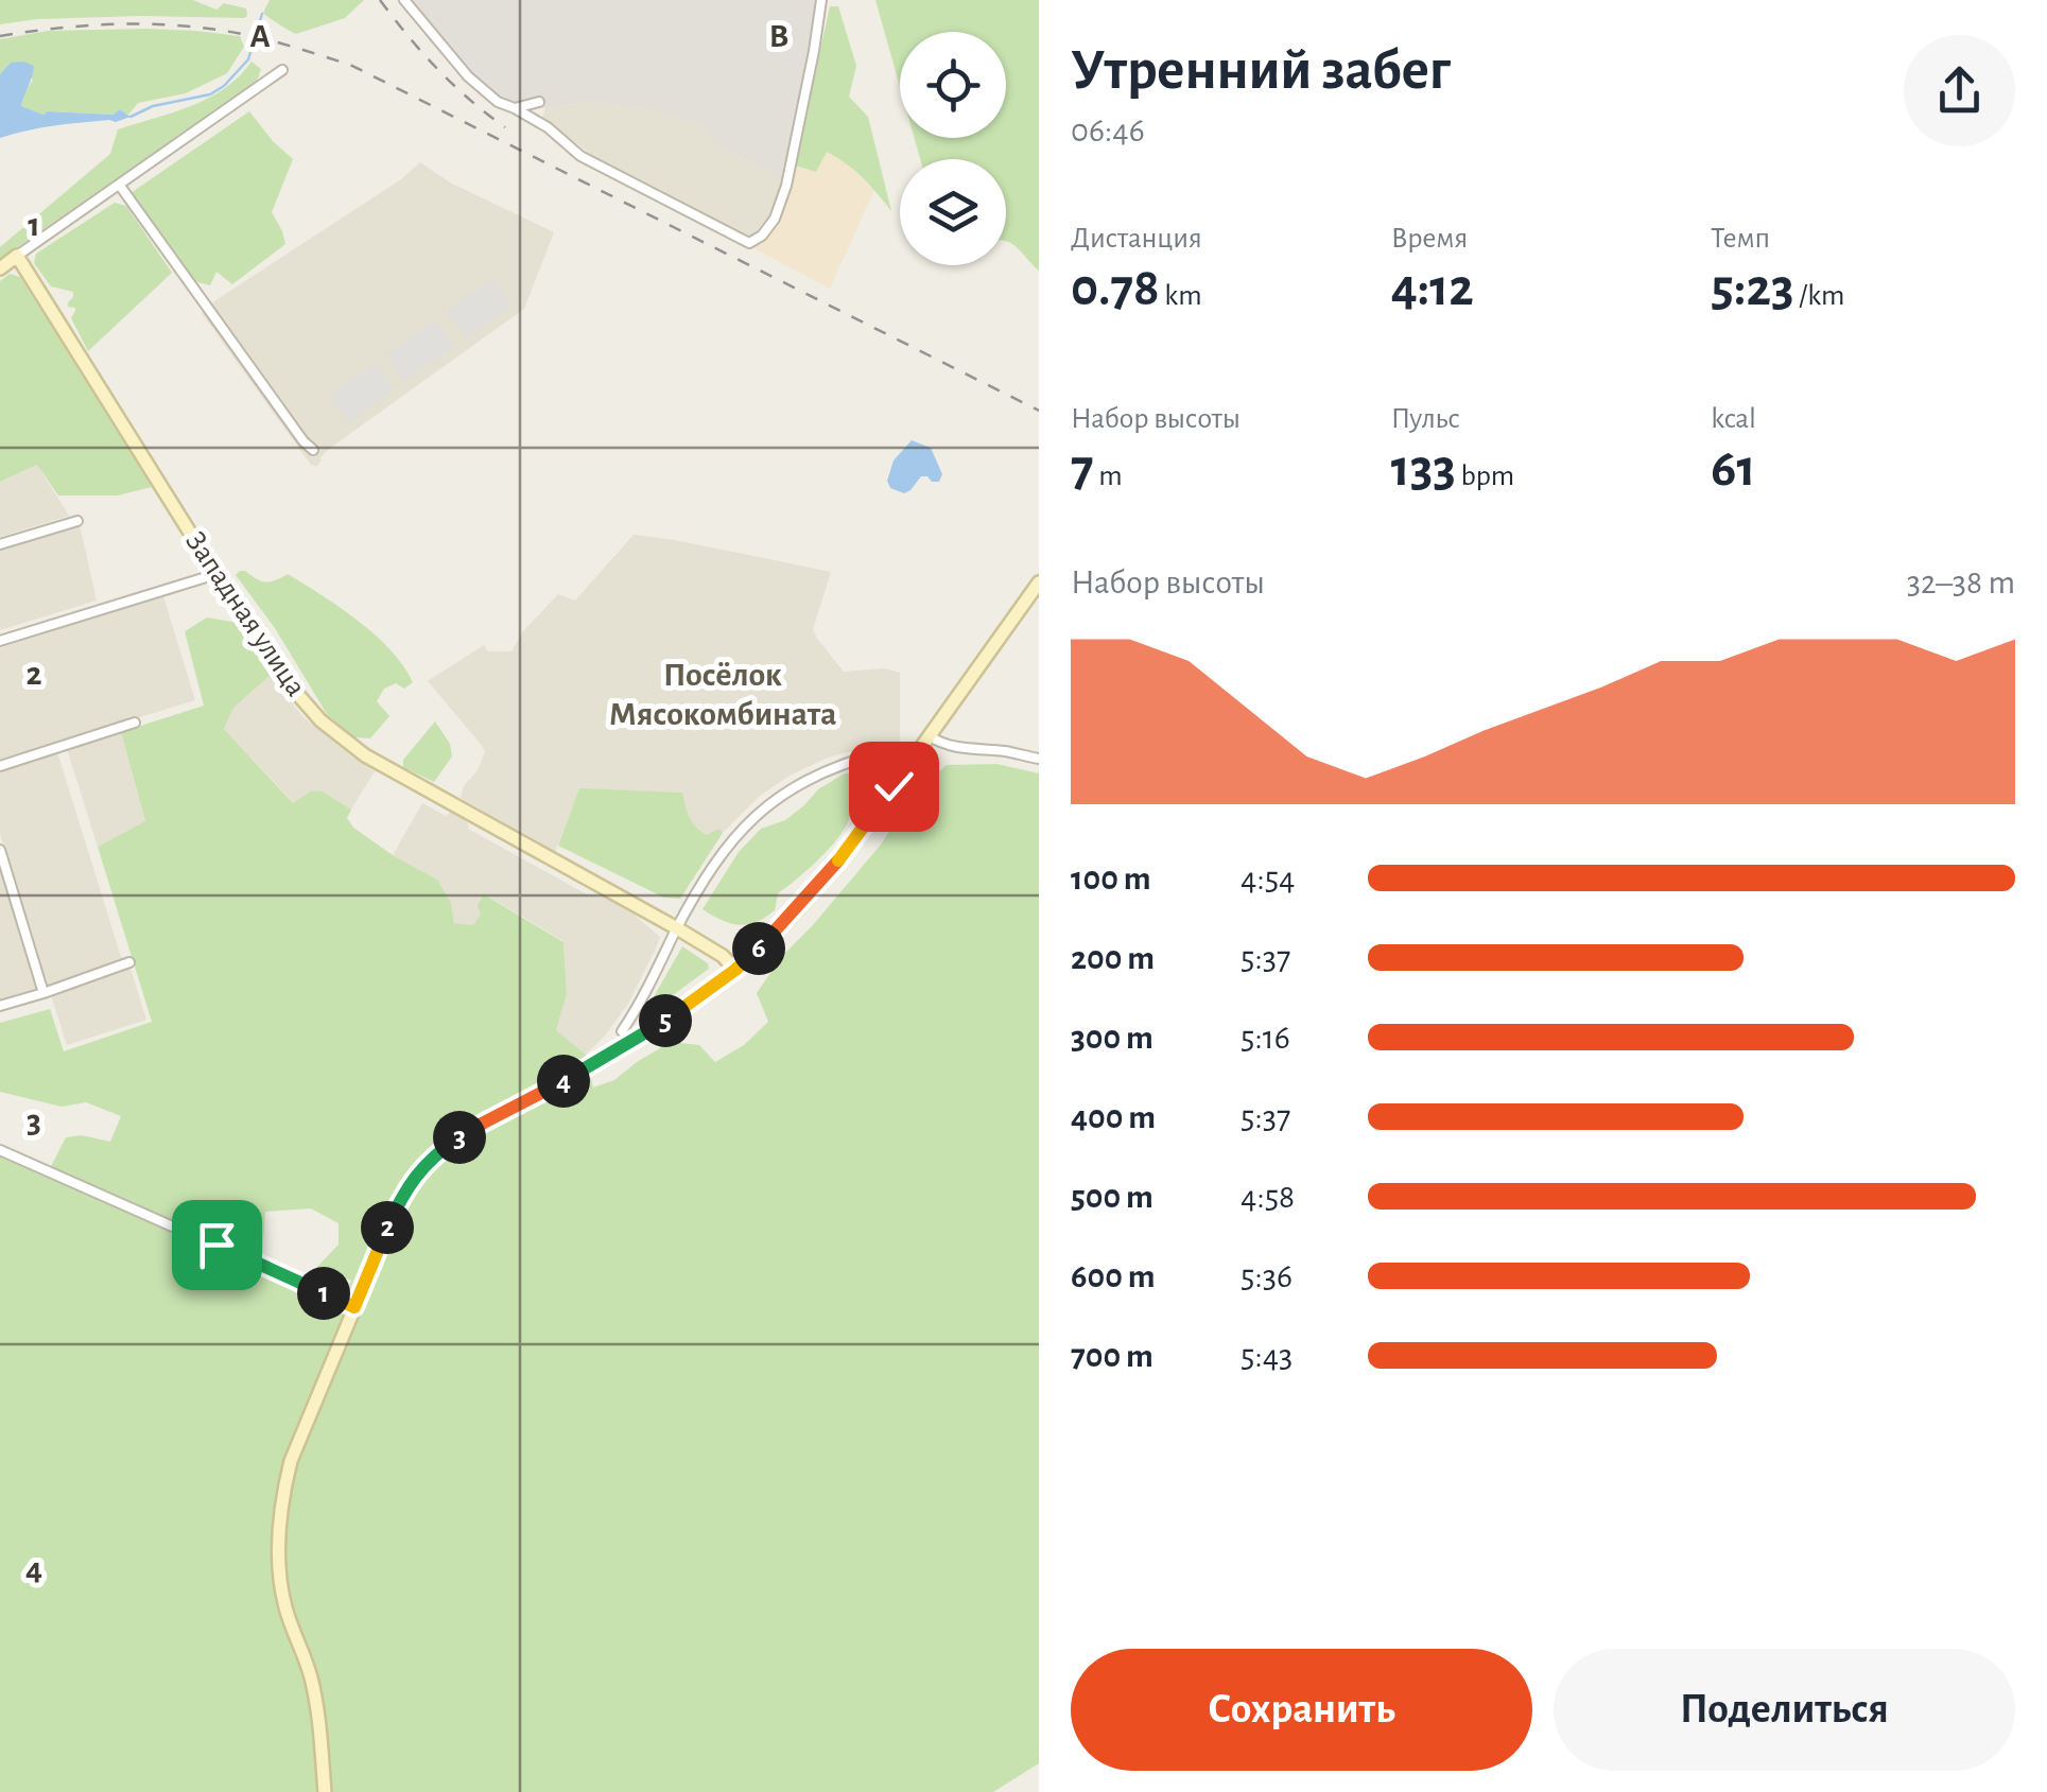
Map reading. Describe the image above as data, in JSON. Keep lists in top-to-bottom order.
{
  "streets": {
    "main road": ["Западная улица"]
  },
  "districts": ["Посёлок Мясокомбината"],
  "page": {
    "heading": ["Утренний забег", "06:46"],
    "stats": [
      ["Дистанция", "0.78 km"],
      ["Время", "4:12"],
      ["Темп", "5:23 /km"],
      ["Набор высоты", "7 m"],
      ["Пульс", "133 bpm"],
      ["kcal", "61"]
    ],
    "chart": ["Набор высоты", "32–38 m"],
    "list": [
      {
        "name": "100 m",
        "note": "4:54"
      },
      {
        "name": "200 m",
        "note": "5:37"
      },
      {
        "name": "300 m",
        "note": "5:16"
      },
      {
        "name": "400 m",
        "note": "5:37"
      },
      {
        "name": "500 m",
        "note": "4:58"
      },
      {
        "name": "600 m",
        "note": "5:36"
      },
      {
        "name": "700 m",
        "note": "5:43"
      }
    ],
    "pins": [
      "6",
      "5",
      "4",
      "3",
      "2",
      "1"
    ],
    "buttons": ["Сохранить", "Поделиться"]
  },
  "grid": {
    "columns": ["A", "B"],
    "rows": [
      "1",
      "2",
      "3",
      "4"
    ]
  }
}
